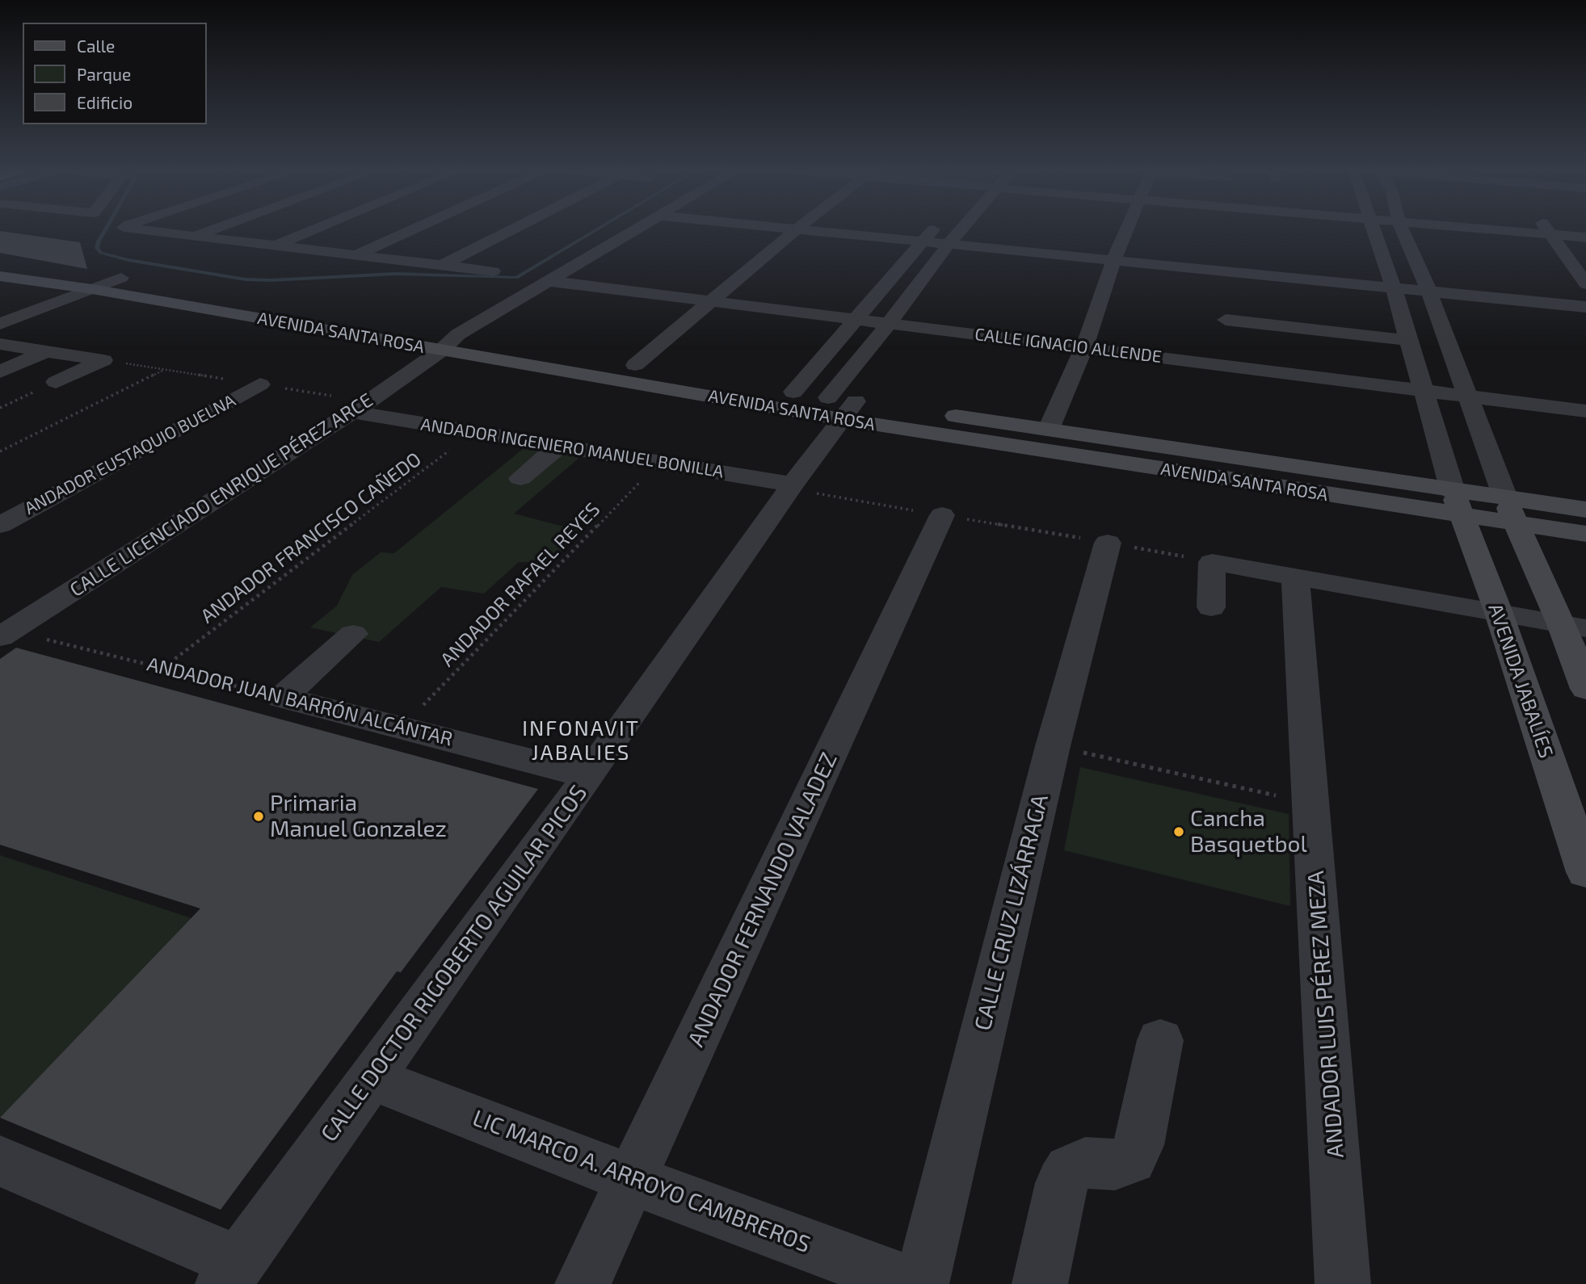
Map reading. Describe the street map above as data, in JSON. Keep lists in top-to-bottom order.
{
  "streets": {
    "main road": ["AVENIDA SANTA ROSA", "AVENIDA JABALÍES"],
    "street": [
      "CALLE IGNACIO ALLENDE",
      "ANDADOR INGENIERO MANUEL BONILLA",
      "ANDADOR EUSTAQUIO BUELNA",
      "CALLE LICENCIADO ENRIQUE PÉREZ ARCE",
      "ANDADOR JUAN BARRÓN ALCÁNTAR",
      "ANDADOR FERNANDO VALADEZ",
      "CALLE CRUZ LIZÁRRAGA",
      "CALLE DOCTOR RIGOBERTO AGUILAR PICOS",
      "ANDADOR LUIS PÉREZ MEZA",
      "LIC MARCO A. ARROYO CAMBREROS"
    ],
    "path": ["ANDADOR FRANCISCO CAÑEDO", "ANDADOR RAFAEL REYES"]
  },
  "crossings": [
    ["AVENIDA SANTA ROSA", "CALLE LICENCIADO ENRIQUE PÉREZ ARCE"],
    ["AVENIDA SANTA ROSA", "AVENIDA JABALÍES"],
    ["AVENIDA SANTA ROSA", "CALLE DOCTOR RIGOBERTO AGUILAR PICOS"],
    ["CALLE IGNACIO ALLENDE", "CALLE LICENCIADO ENRIQUE PÉREZ ARCE"],
    ["CALLE IGNACIO ALLENDE", "CALLE DOCTOR RIGOBERTO AGUILAR PICOS"],
    ["ANDADOR INGENIERO MANUEL BONILLA", "CALLE LICENCIADO ENRIQUE PÉREZ ARCE"],
    ["ANDADOR INGENIERO MANUEL BONILLA", "ANDADOR FRANCISCO CAÑEDO"],
    ["ANDADOR INGENIERO MANUEL BONILLA", "ANDADOR RAFAEL REYES"],
    ["ANDADOR INGENIERO MANUEL BONILLA", "CALLE DOCTOR RIGOBERTO AGUILAR PICOS"],
    ["CALLE LICENCIADO ENRIQUE PÉREZ ARCE", "ANDADOR JUAN BARRÓN ALCÁNTAR"],
    ["ANDADOR FRANCISCO CAÑEDO", "ANDADOR JUAN BARRÓN ALCÁNTAR"],
    ["ANDADOR RAFAEL REYES", "ANDADOR JUAN BARRÓN ALCÁNTAR"],
    ["ANDADOR JUAN BARRÓN ALCÁNTAR", "CALLE DOCTOR RIGOBERTO AGUILAR PICOS"],
    ["ANDADOR FERNANDO VALADEZ", "LIC MARCO A. ARROYO CAMBREROS"],
    ["CALLE DOCTOR RIGOBERTO AGUILAR PICOS", "LIC MARCO A. ARROYO CAMBREROS"]
  ],
  "districts": ["INFONAVIT JABALIES"],
  "places": ["Primaria Manuel Gonzalez", "Cancha Basquetbol"],
  "legend": ["Calle", "Parque", "Edificio"]
}
